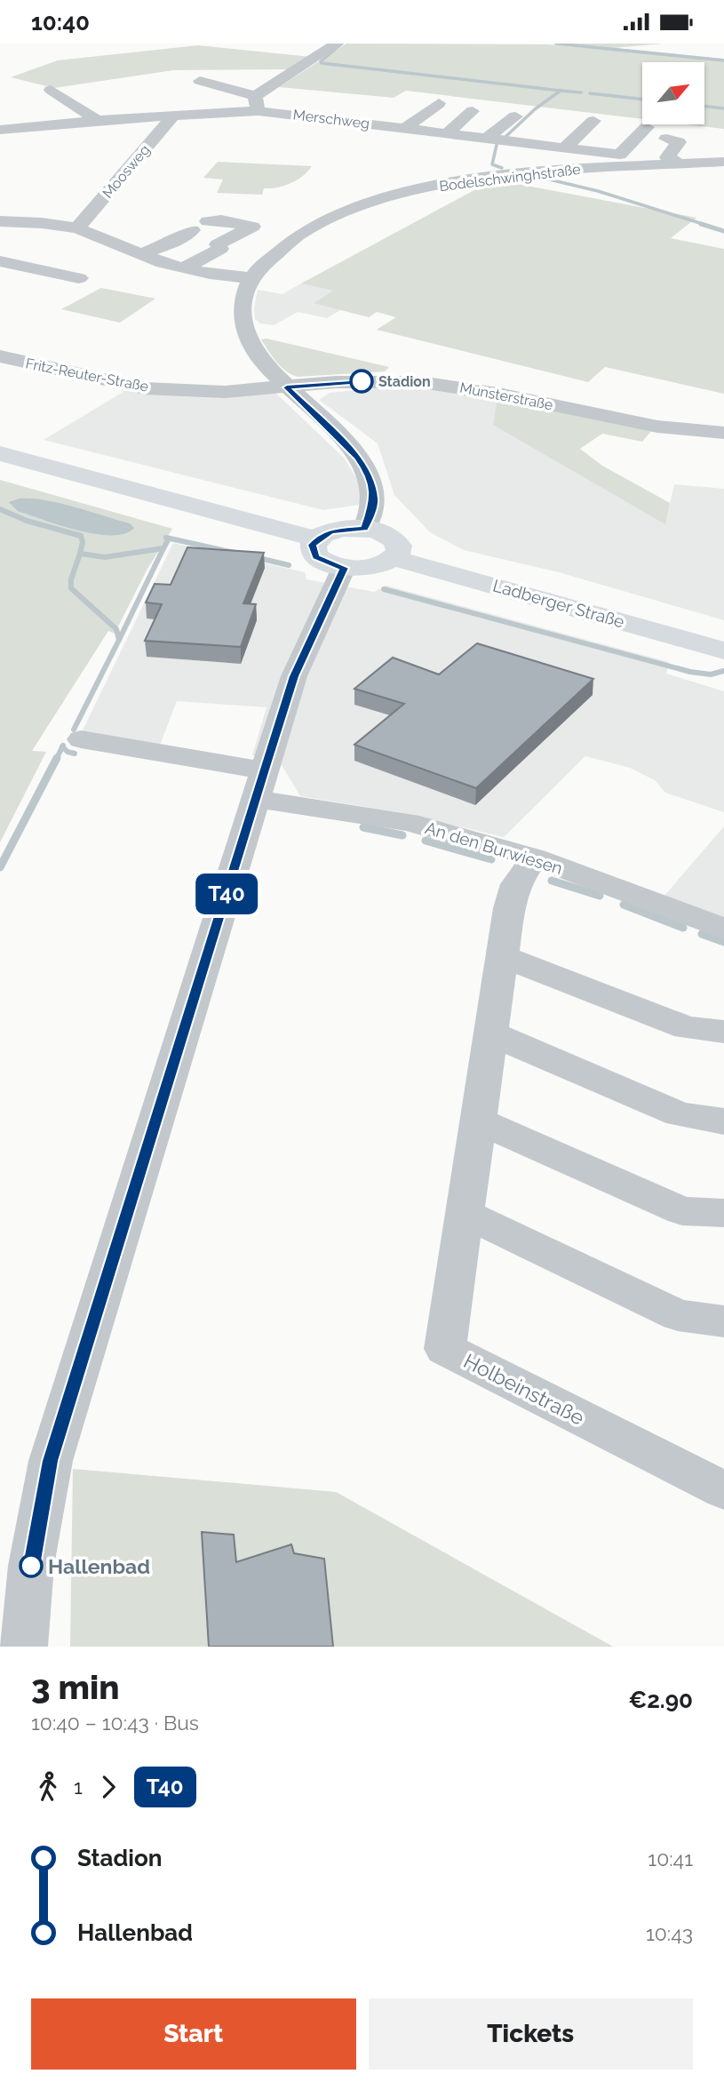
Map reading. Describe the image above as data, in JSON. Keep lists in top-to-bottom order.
{
  "streets": {
    "main road": ["Ladberger Straße"],
    "street": [
      "Merschweg",
      "Moosweg",
      "Bodelschwinghstraße",
      "Fritz-Reuter-Straße",
      "Münsterstraße",
      "An den Burwiesen",
      "Holbeinstraße"
    ]
  },
  "crossings": [
    ["Merschweg", "Moosweg"],
    ["Merschweg", "Bodelschwinghstraße"],
    ["Bodelschwinghstraße", "Fritz-Reuter-Straße"],
    ["Bodelschwinghstraße", "Münsterstraße"],
    ["Fritz-Reuter-Straße", "Münsterstraße"],
    ["An den Burwiesen", "Holbeinstraße"]
  ],
  "places": ["Stadion", "Hallenbad"],
  "lines": ["bus line T40"],
  "north": "top right",
  "page": {
    "status": "10:40",
    "on_map": "T40",
    "heading": ["3 min", "10:40 – 10:43 · Bus", "€2.90"],
    "legs": ["1", "T40"],
    "list": [
      {
        "name": "Stadion",
        "value": "10:41"
      },
      {
        "name": "Hallenbad",
        "value": "10:43"
      }
    ],
    "buttons": ["Start", "Tickets"]
  }
}
